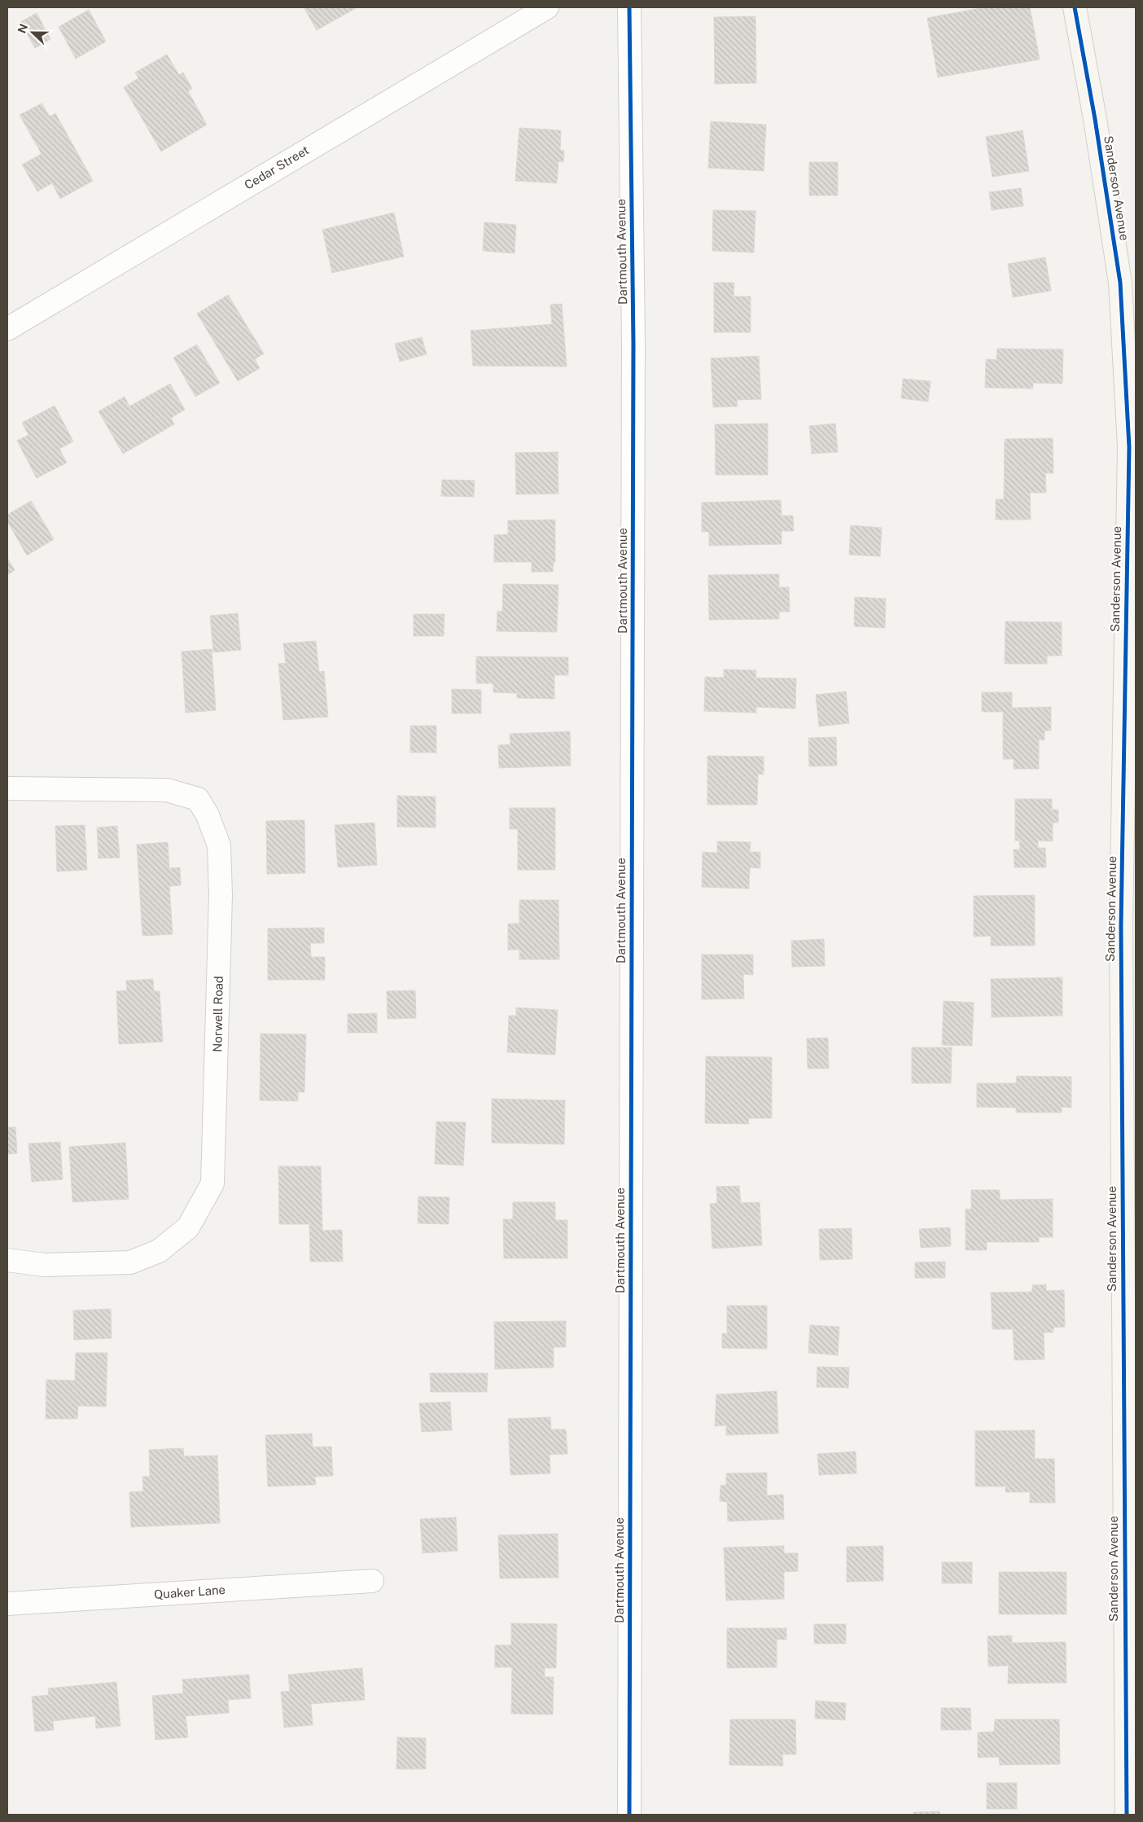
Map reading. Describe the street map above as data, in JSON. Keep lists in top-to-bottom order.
{
  "streets": {
    "street": [
      "Cedar Street",
      "Sanderson Avenue",
      "Dartmouth Avenue",
      "Norwell Road",
      "Quaker Lane"
    ]
  },
  "north": "left"
}
